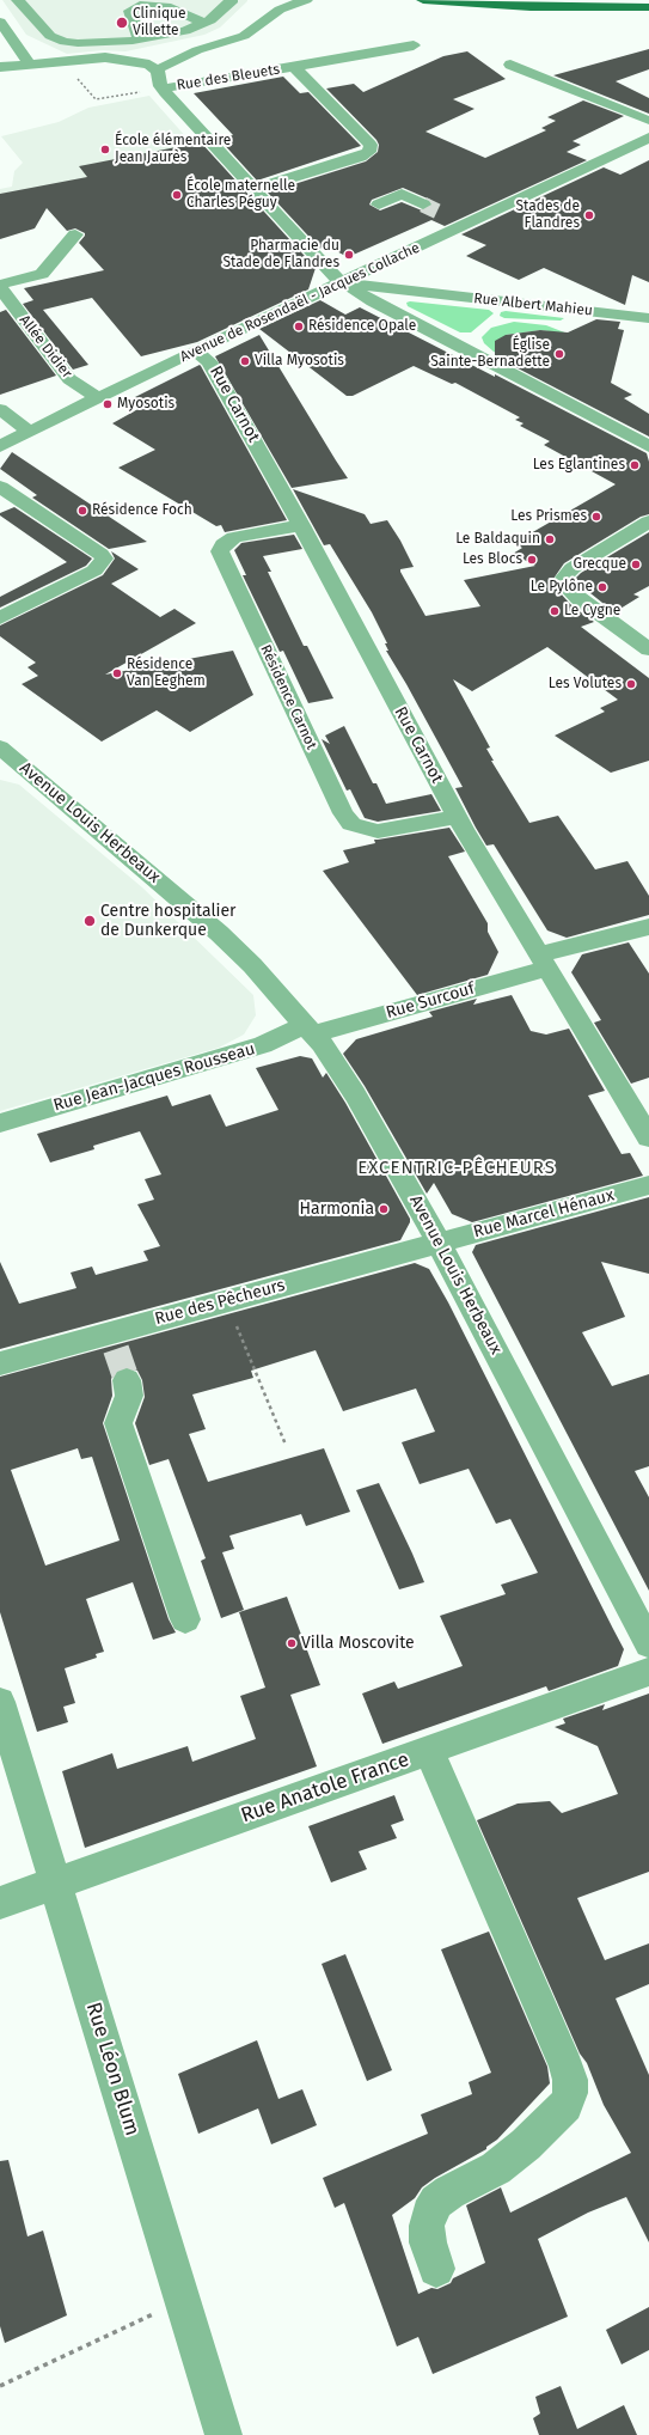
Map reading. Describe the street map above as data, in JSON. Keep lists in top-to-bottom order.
{
  "streets": {
    "street": [
      "Rue des Bleuets",
      "Avenue de Rosendaël - Jacques Collache",
      "Rue Albert Mahieu",
      "Allée Didier",
      "Rue Carnot",
      "Résidence Carnot",
      "Avenue Louis Herbeaux",
      "Rue Surcouf",
      "Rue Jean-Jacques Rousseau",
      "Rue Marcel Hénaux",
      "Rue des Pêcheurs",
      "Rue Anatole France",
      "Rue Léon Blum"
    ]
  },
  "crossings": [
    ["Avenue de Rosendaël - Jacques Collache", "Rue Albert Mahieu"],
    ["Avenue de Rosendaël - Jacques Collache", "Allée Didier"],
    ["Avenue de Rosendaël - Jacques Collache", "Rue Carnot"],
    ["Rue Carnot", "Résidence Carnot"],
    ["Rue Carnot", "Rue Surcouf"],
    ["Avenue Louis Herbeaux", "Rue Surcouf"],
    ["Avenue Louis Herbeaux", "Rue Jean-Jacques Rousseau"],
    ["Avenue Louis Herbeaux", "Rue Marcel Hénaux"],
    ["Avenue Louis Herbeaux", "Rue des Pêcheurs"],
    ["Rue Surcouf", "Rue Jean-Jacques Rousseau"],
    ["Rue Marcel Hénaux", "Rue des Pêcheurs"],
    ["Rue Anatole France", "Rue Léon Blum"]
  ],
  "districts": ["EXCENTRIC-PÊCHEURS"],
  "places": [
    "Clinique Villette",
    "École élémentaire Jean Jaurès",
    "École maternelle Charles Péguy",
    "Stades de Flandres",
    "Pharmacie du Stade de Flandres",
    "Résidence Opale",
    "Église Sainte-Bernadette",
    "Villa Myosotis",
    "Myosotis",
    "Les Eglantines",
    "Résidence Foch",
    "Les Prismes",
    "Le Baldaquin",
    "Les Blocs",
    "Grecque",
    "Le Pylône",
    "Le Cygne",
    "Résidence Van Eeghem",
    "Les Volutes",
    "Centre hospitalier de Dunkerque",
    "Harmonia",
    "Villa Moscovite"
  ]
}
